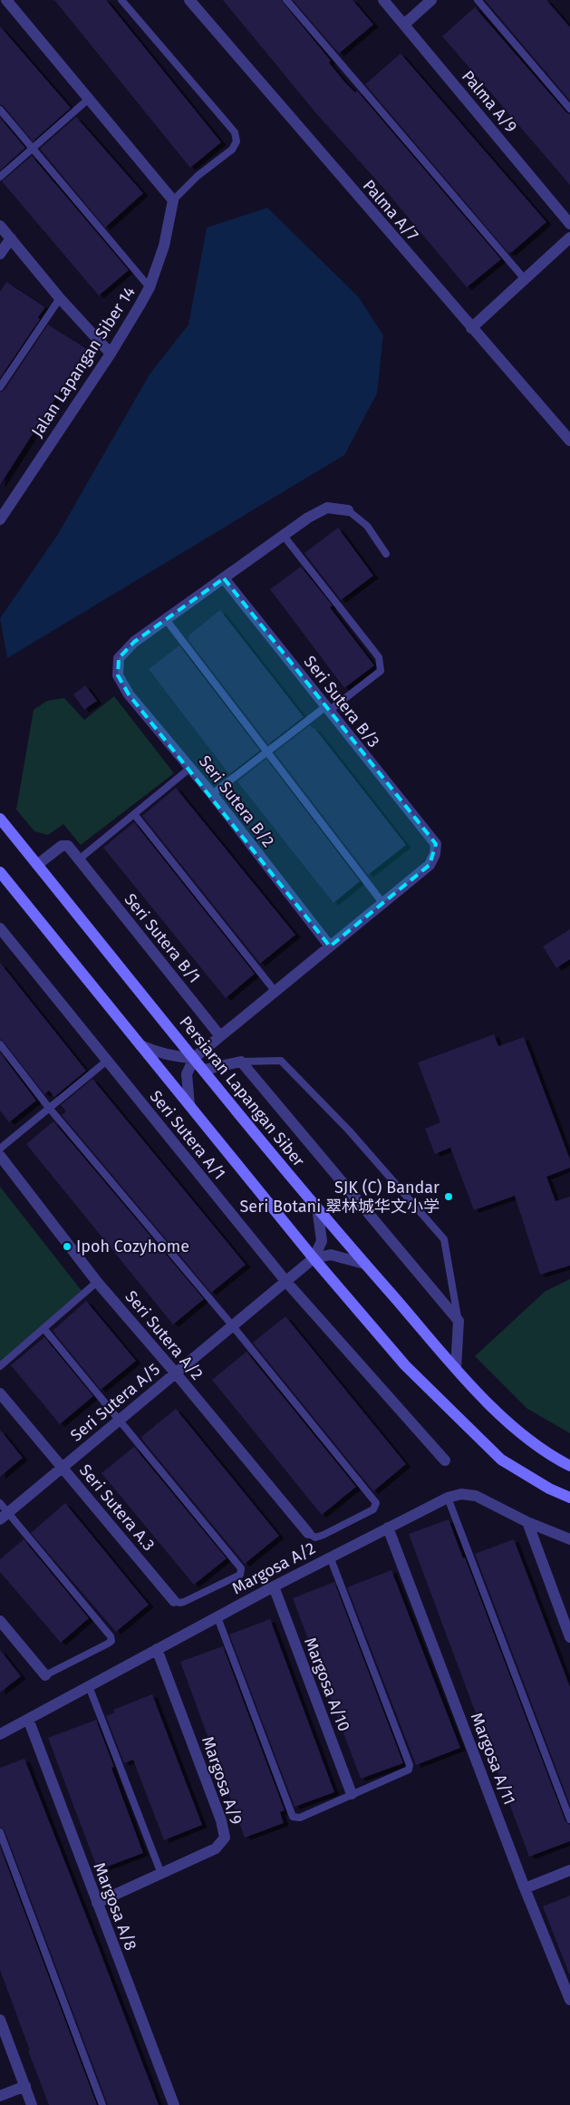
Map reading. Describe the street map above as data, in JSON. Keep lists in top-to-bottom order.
{
  "streets": {
    "main road": ["Persiaran Lapangan Siber"],
    "street": [
      "Palma A/9",
      "Palma A/7",
      "Jalan Lapangan Siber 14",
      "Seri Sutera B/3",
      "Seri Sutera B/2",
      "Seri Sutera B/1",
      "Seri Sutera A/1",
      "Seri Sutera A/2",
      "Seri Sutera A/5",
      "Seri Sutera A.3",
      "Margosa A/2",
      "Margosa A/10",
      "Margosa A/11",
      "Margosa A/9",
      "Margosa A/8"
    ]
  },
  "crossings": [
    ["Seri Sutera B/1", "Persiaran Lapangan Siber"],
    ["Seri Sutera A/1", "Seri Sutera A/5"],
    ["Seri Sutera A/2", "Seri Sutera A/5"],
    ["Seri Sutera A/5", "Seri Sutera A.3"],
    ["Margosa A/2", "Margosa A/10"],
    ["Margosa A/2", "Margosa A/11"],
    ["Margosa A/2", "Margosa A/9"],
    ["Margosa A/2", "Margosa A/8"],
    ["Margosa A/9", "Margosa A/8"]
  ],
  "places": ["SJK (C) Bandar Seri Botani 翠林城华文小学", "Ipoh Cozyhome"]
}
